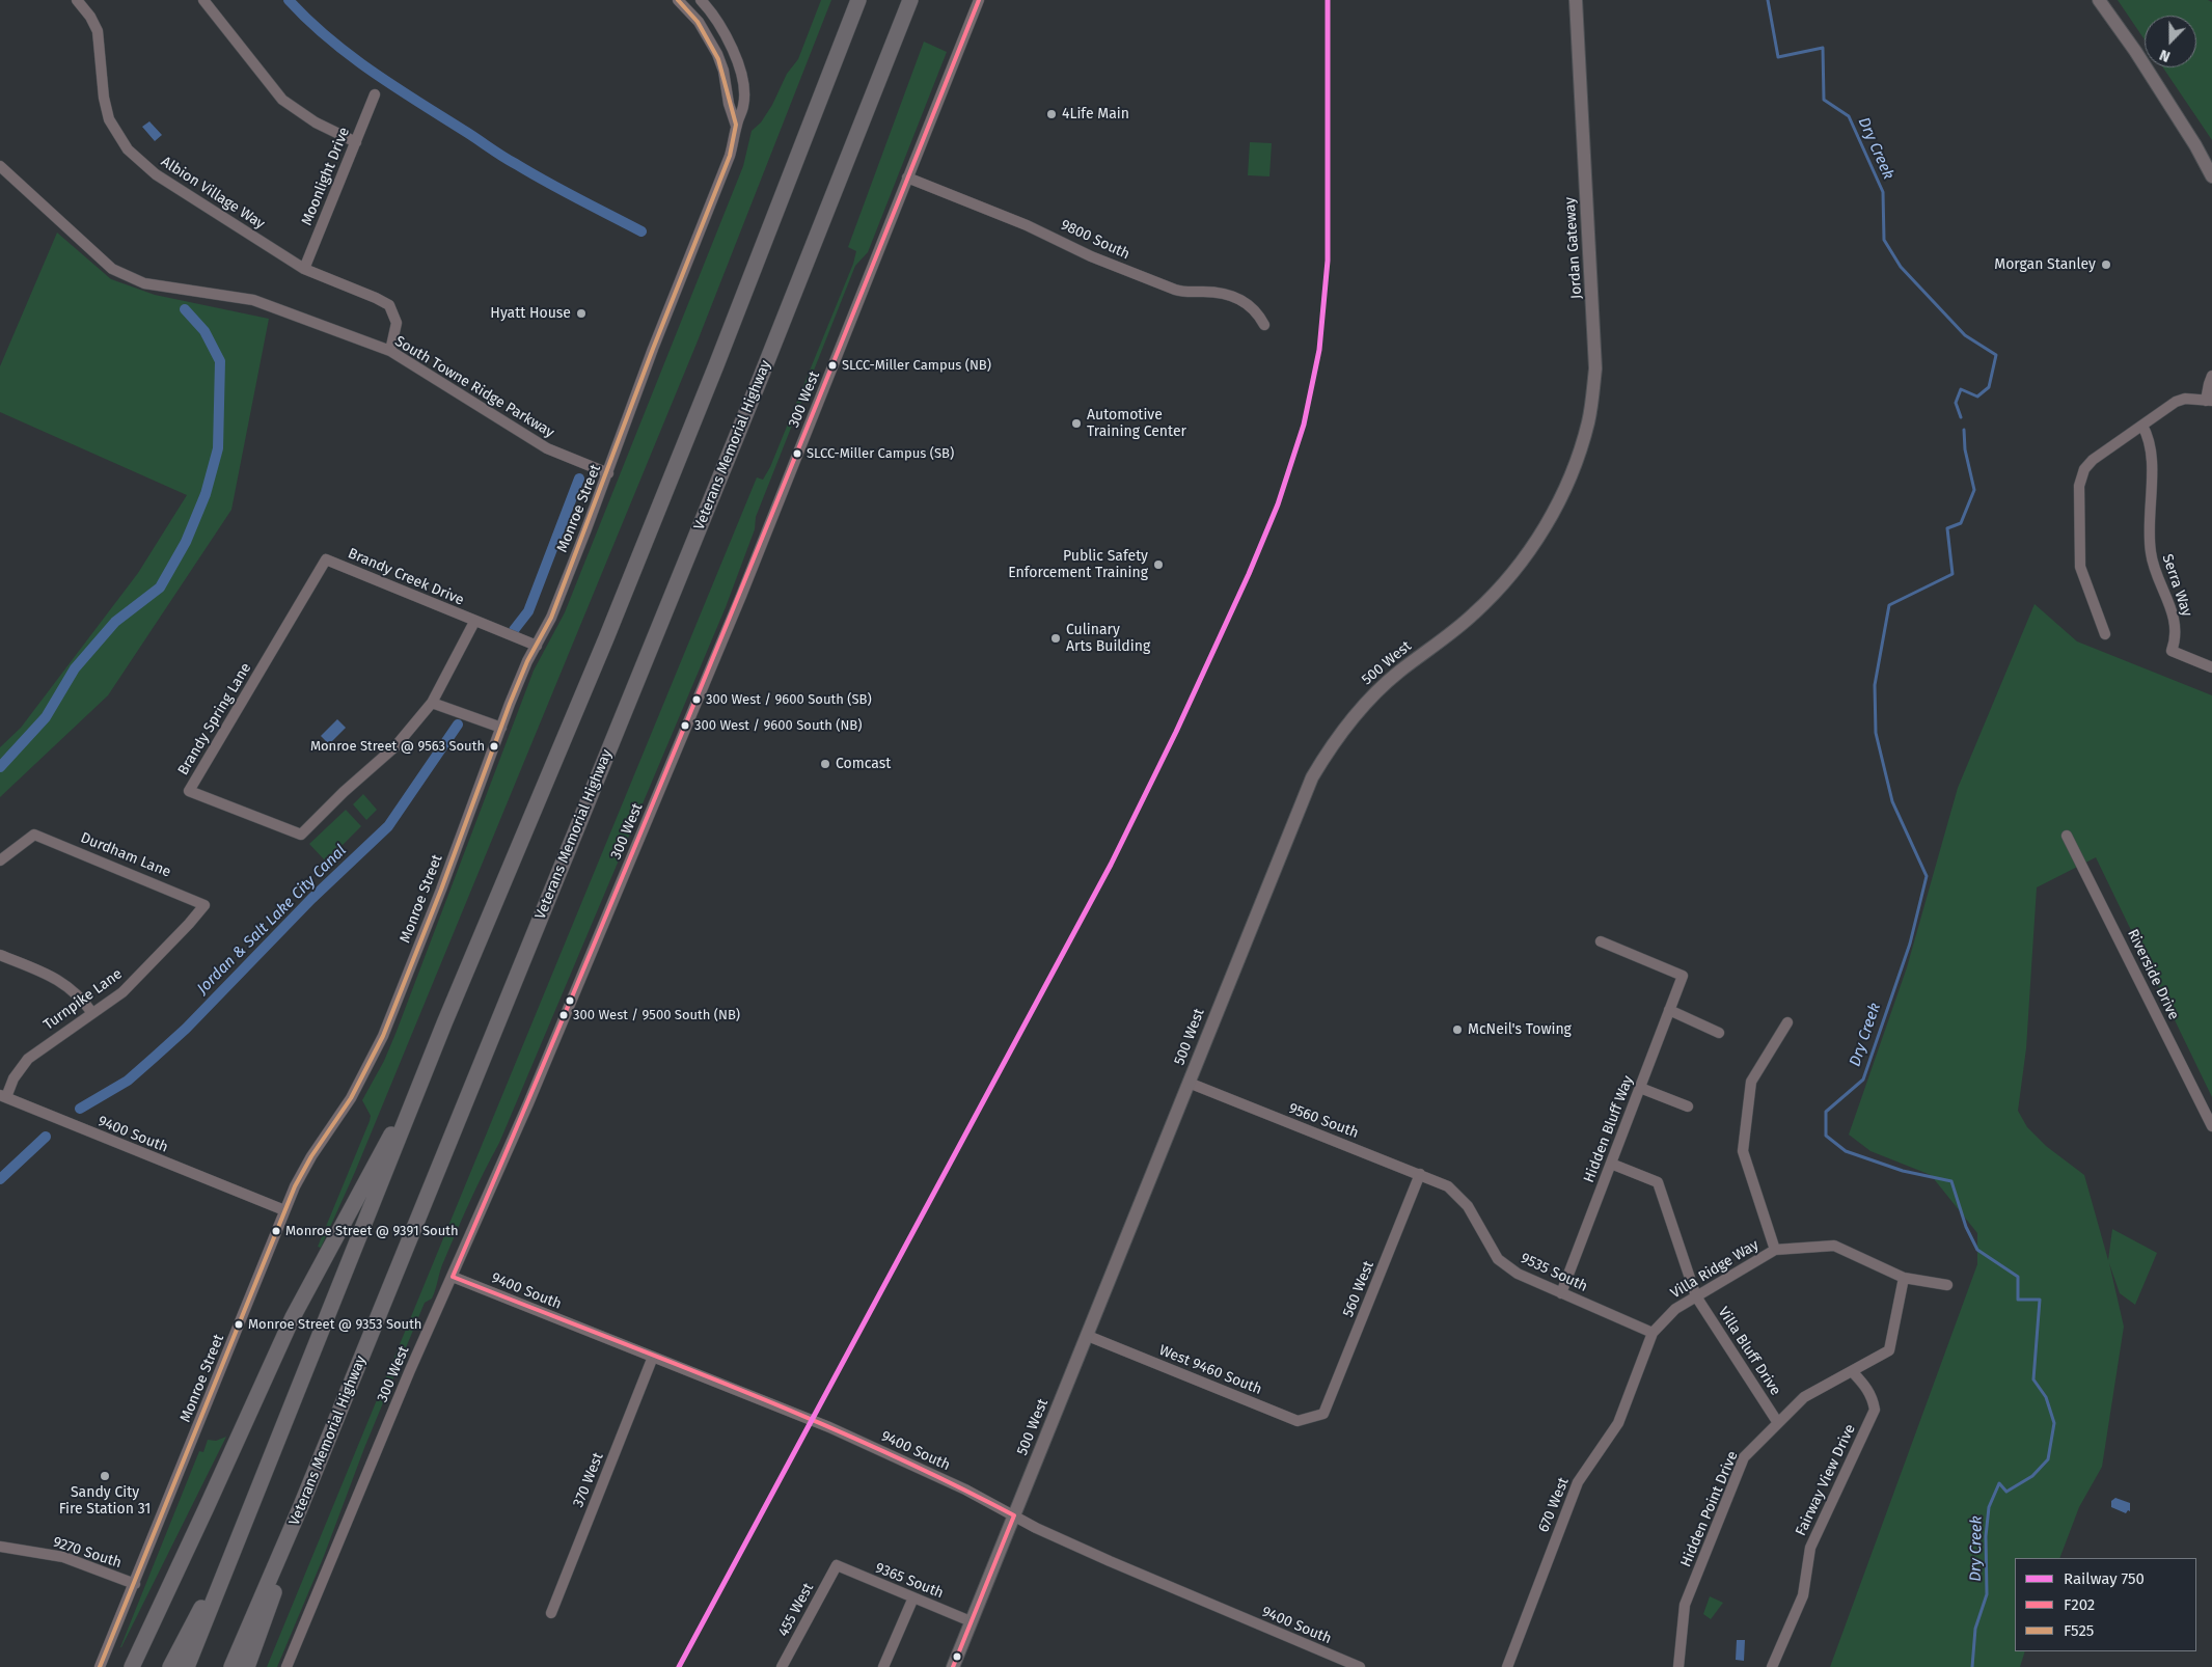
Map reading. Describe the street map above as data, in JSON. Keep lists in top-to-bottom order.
{
  "streets": {
    "highway": ["Veterans Memorial Highway"],
    "main road": ["Jordan Gateway", "500 West"],
    "street": [
      "Moonlight Drive",
      "Albion Village Way",
      "9800 South",
      "South Towne Ridge Parkway",
      "300 West",
      "Monroe Street",
      "Brandy Creek Drive",
      "Serra Way",
      "Brandy Spring Lane",
      "Durdham Lane",
      "Riverside Drive",
      "Turnpike Lane",
      "9560 South",
      "Hidden Bluff Way",
      "9400 South",
      "Villa Ridge Way",
      "9535 South",
      "560 West",
      "Villa Bluff Drive",
      "West 9460 South",
      "370 West",
      "Fairway View Drive",
      "670 West",
      "Hidden Point Drive",
      "9270 South",
      "9365 South",
      "455 West"
    ]
  },
  "crossings": [
    ["Moonlight Drive", "Albion Village Way"],
    ["Albion Village Way", "South Towne Ridge Parkway"],
    ["9800 South", "300 West"],
    ["Jordan Gateway", "500 West"],
    ["South Towne Ridge Parkway", "Monroe Street"],
    ["300 West", "9400 South"],
    ["Monroe Street", "Brandy Creek Drive"],
    ["Monroe Street", "9400 South"],
    ["Monroe Street", "9270 South"],
    ["Brandy Creek Drive", "Brandy Spring Lane"],
    ["500 West", "9560 South"],
    ["500 West", "9400 South"],
    ["500 West", "West 9460 South"],
    ["500 West", "9365 South"],
    ["Durdham Lane", "Turnpike Lane"],
    ["Turnpike Lane", "9400 South"],
    ["9560 South", "9535 South"],
    ["9560 South", "560 West"],
    ["Hidden Bluff Way", "9535 South"],
    ["Hidden Bluff Way", "Villa Bluff Drive"],
    ["9400 South", "370 West"],
    ["Villa Ridge Way", "9535 South"],
    ["Villa Ridge Way", "Villa Bluff Drive"],
    ["Villa Ridge Way", "670 West"],
    ["Villa Ridge Way", "Hidden Point Drive"],
    ["9535 South", "670 West"],
    ["560 West", "West 9460 South"],
    ["Villa Bluff Drive", "Hidden Point Drive"],
    ["Fairway View Drive", "Hidden Point Drive"],
    ["9365 South", "455 West"]
  ],
  "water": ["Dry Creek", "Jordan & Salt Lake City Canal"],
  "places": [
    "4Life Main",
    "Morgan Stanley",
    "Hyatt House",
    "SLCC-Miller Campus (NB)",
    "Automotive Training Center",
    "SLCC-Miller Campus (SB)",
    "Public Safety Enforcement Training",
    "Culinary Arts Building",
    "300 West / 9600 South (SB)",
    "300 West / 9600 South (NB)",
    "Monroe Street @ 9563 South",
    "Comcast",
    "300 West / 9500 South (NB)",
    "McNeil's Towing",
    "Monroe Street @ 9391 South",
    "Monroe Street @ 9353 South",
    "Sandy City Fire Station 31"
  ],
  "lines": ["rail line 750", "transit line F202", "transit line F525"],
  "legend": ["Railway 750", "F202", "F525"],
  "north": "bottom"
}
